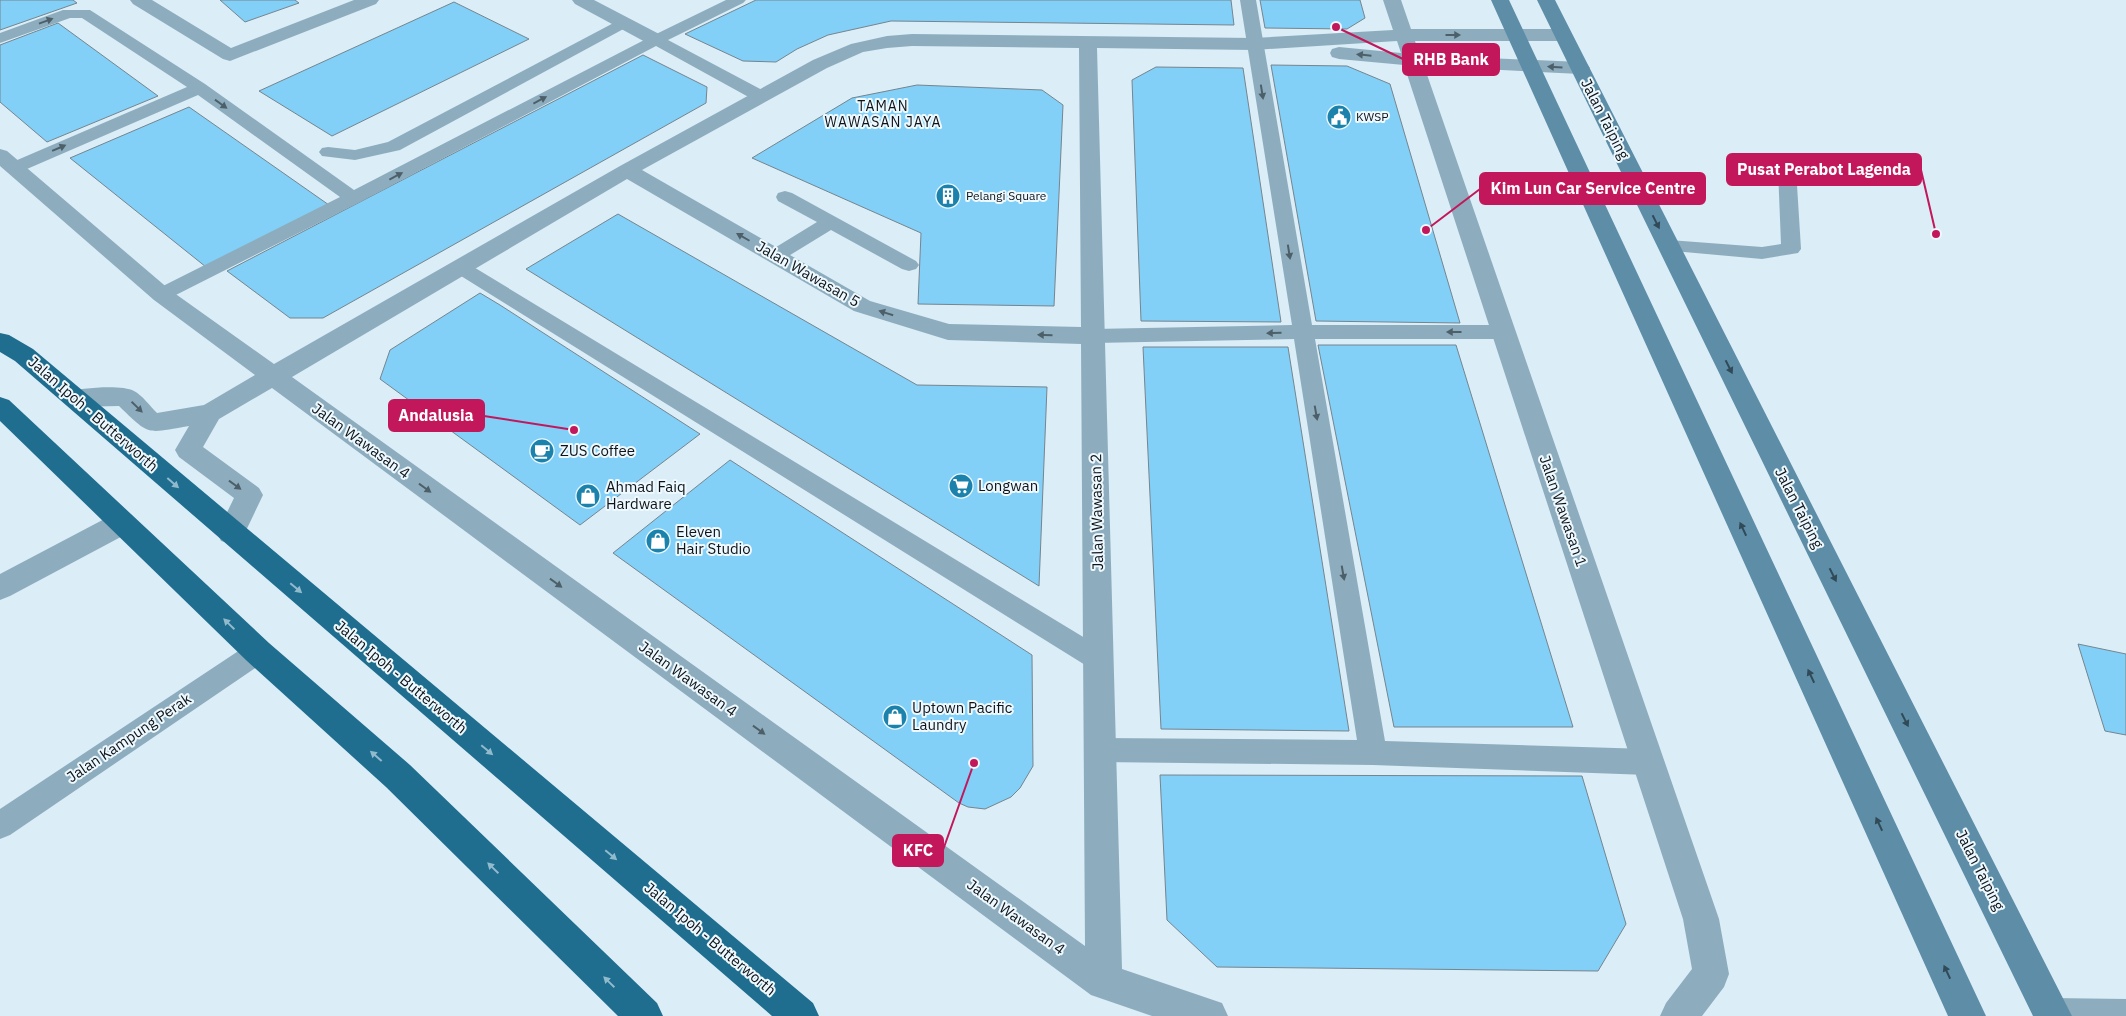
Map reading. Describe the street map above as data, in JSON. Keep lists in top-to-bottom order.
{
  "streets": {
    "highway": ["Jalan Ipoh - Butterworth"],
    "main road": ["Jalan Taiping"],
    "street": [
      "Jalan Wawasan 5",
      "Jalan Wawasan 4",
      "Jalan Wawasan 1",
      "Jalan Wawasan 2"
    ],
    "lane": ["Jalan Kampung Perak"]
  },
  "crossings": [
    ["Jalan Wawasan 5", "Jalan Wawasan 2"],
    ["Jalan Wawasan 4", "Jalan Wawasan 2"]
  ],
  "one_way": ["Jalan Wawasan 5", "Jalan Wawasan 4"],
  "districts": ["TAMAN WAWASAN JAYA"],
  "places": {
    "other": [
      "RHB Bank",
      "Kim Lun Car Service Centre",
      "Pusat Perabot Lagenda",
      "Andalusia",
      "KFC"
    ],
    "public building": ["KWSP"],
    "building": ["Pelangi Square"],
    "cafe": ["ZUS Coffee"],
    "supermarket": ["Longwan"],
    "shop": ["Ahmad Faiq Hardware", "Eleven Hair Studio", "Uptown Pacific Laundry"]
  }
}
